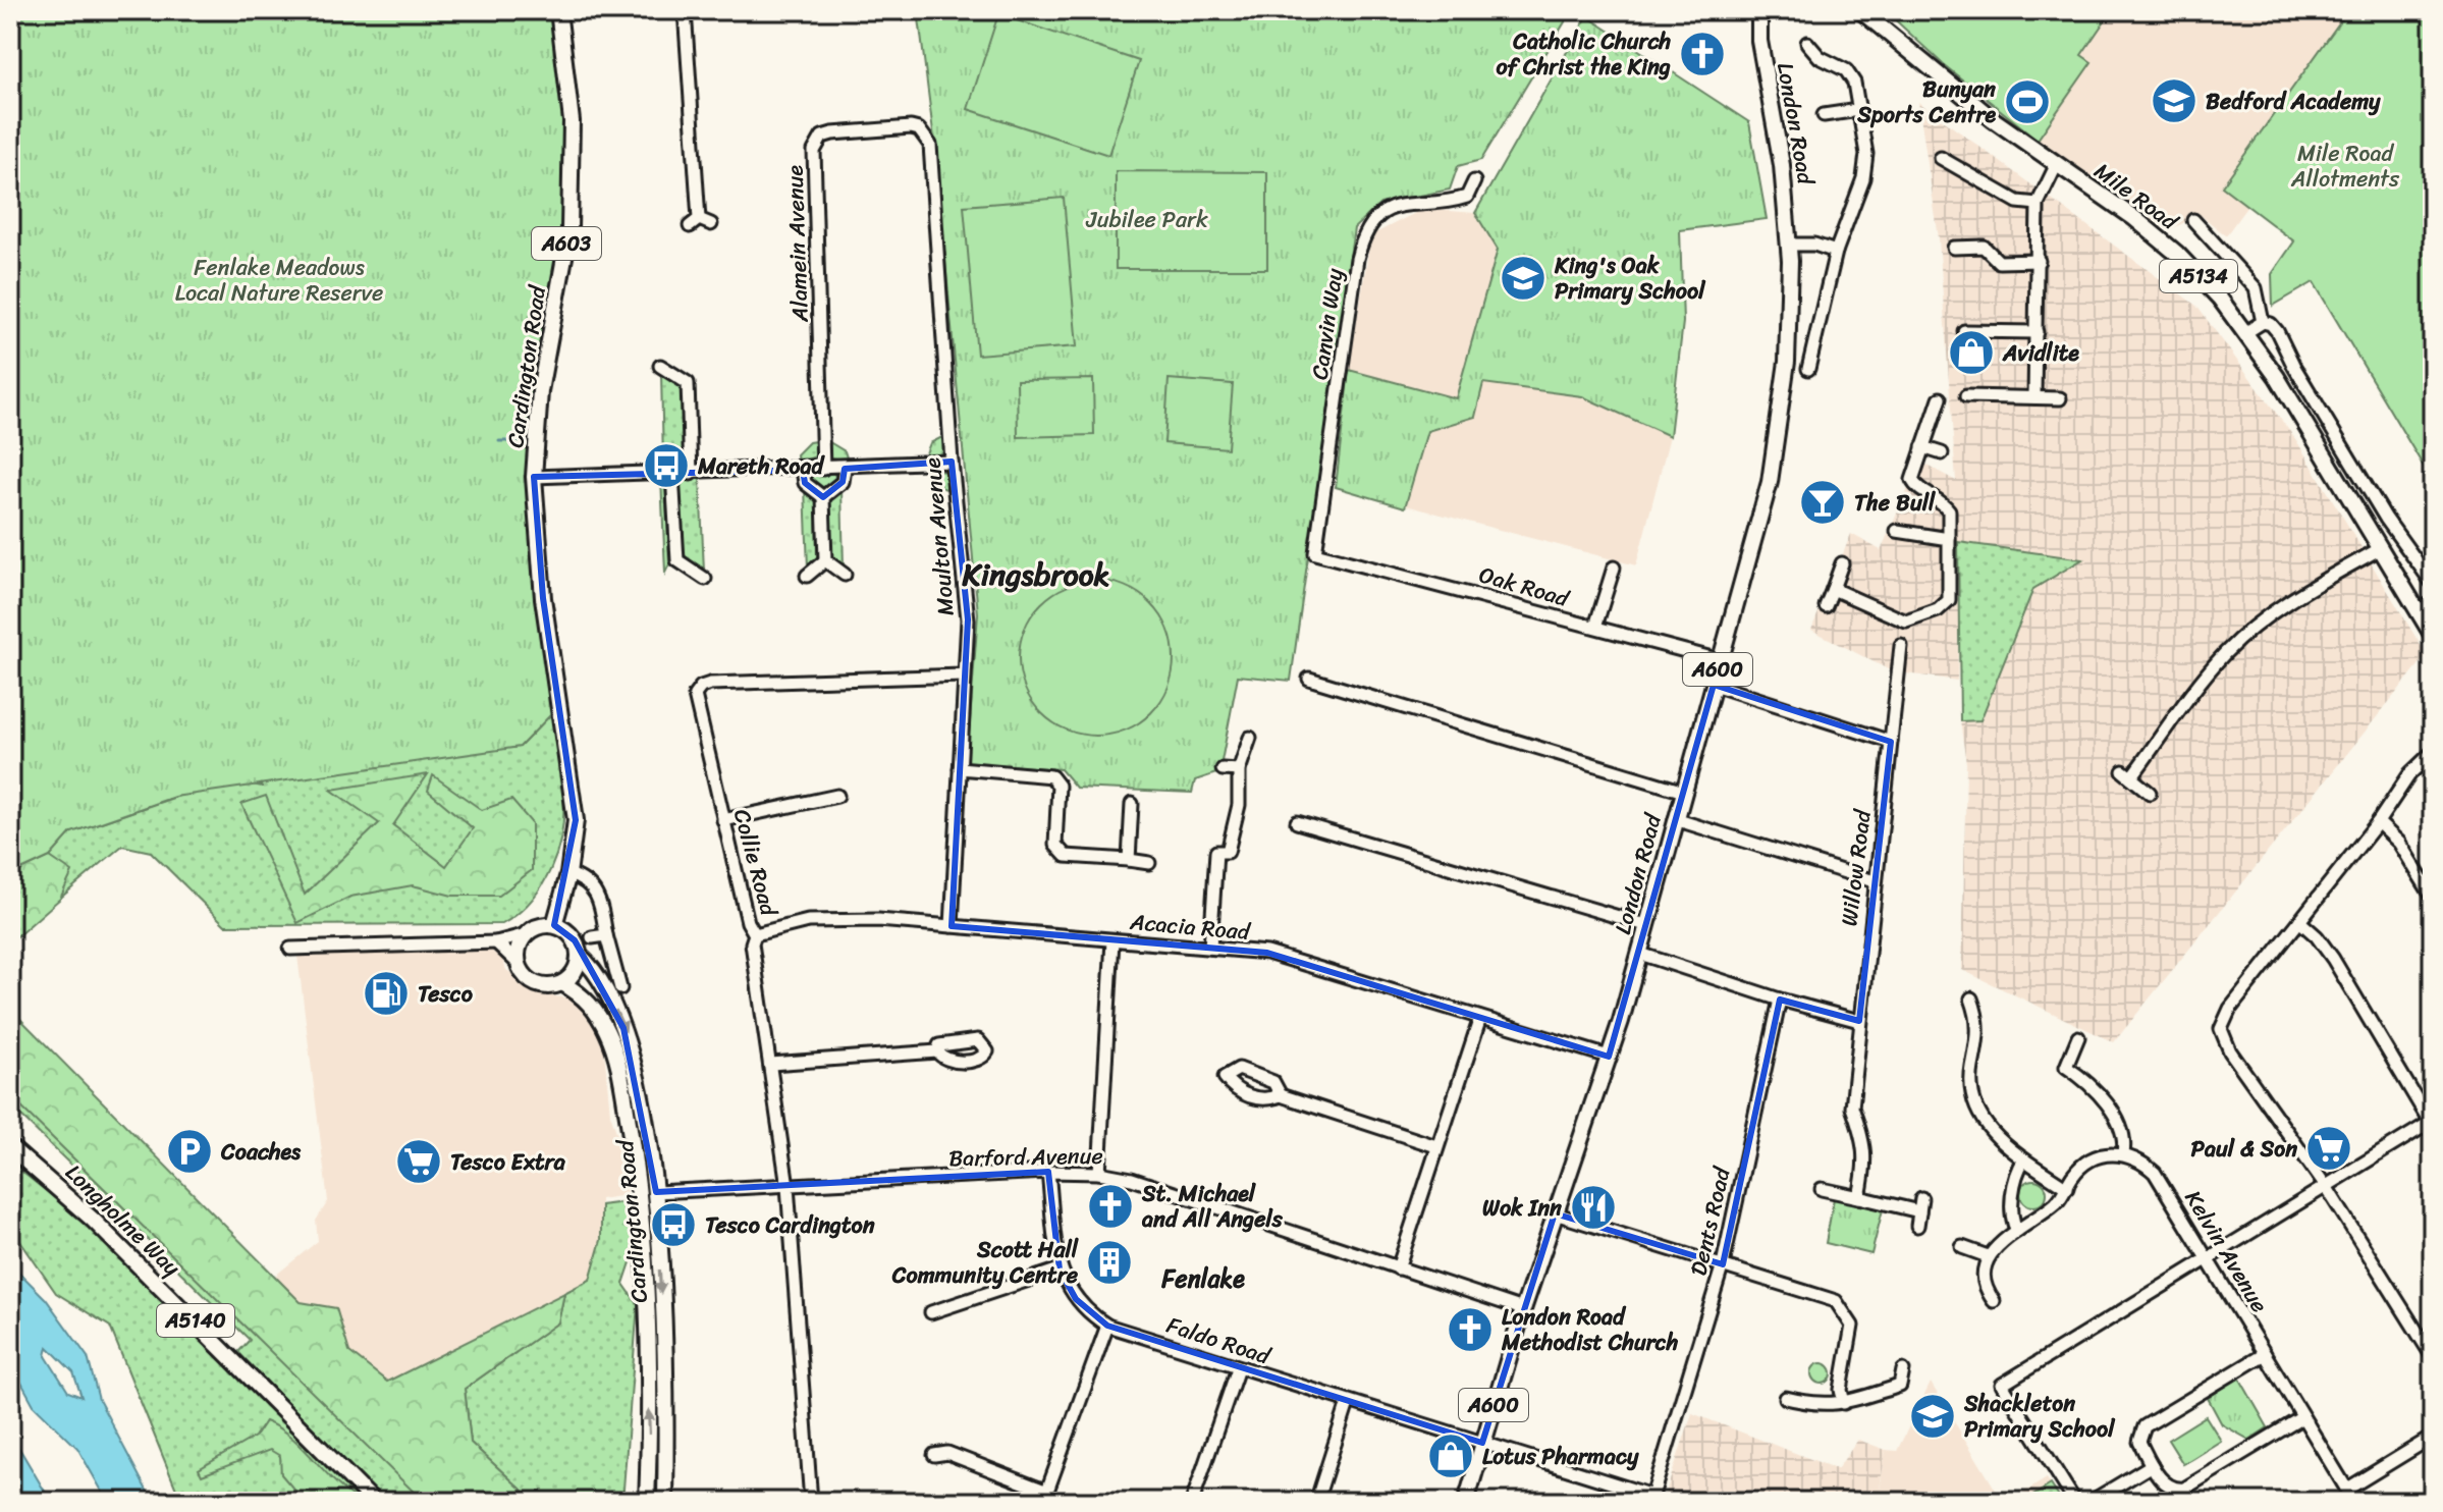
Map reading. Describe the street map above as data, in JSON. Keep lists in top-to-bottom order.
{
  "streets": {
    "main road": [
      "London Road",
      "Mile Road",
      "A603",
      "A5134",
      "Cardington Road",
      "A600",
      "Longholme Way",
      "A5140"
    ],
    "street": [
      "Alamein Avenue",
      "Canvin Way",
      "Moulton Avenue",
      "Oak Road",
      "Collie Road",
      "Willow Road",
      "Acacia Road",
      "Barford Avenue",
      "Dents Road",
      "Kelvin Avenue",
      "Faldo Road"
    ]
  },
  "crossings": [
    ["London Road", "Oak Road"],
    ["London Road", "Acacia Road"],
    ["London Road", "Barford Avenue"],
    ["London Road", "Faldo Road"],
    ["Alamein Avenue", "Moulton Avenue"],
    ["Canvin Way", "Oak Road"],
    ["Cardington Road", "Barford Avenue"],
    ["Moulton Avenue", "Collie Road"],
    ["Moulton Avenue", "Acacia Road"],
    ["Collie Road", "Acacia Road"],
    ["Collie Road", "Barford Avenue"],
    ["Barford Avenue", "Faldo Road"],
    ["Dents Road", "Faldo Road"]
  ],
  "districts": ["Kingsbrook", "Fenlake"],
  "parks": ["Mile Road Allotments", "Jubilee Park", "Fenlake Meadows Local Nature Reserve"],
  "places": {
    "church": ["Catholic Church of Christ the King", "St. Michael and All Angels", "London Road Methodist Church"],
    "school or university": ["Bedford Academy", "King's Oak Primary School", "Shackleton Primary School"],
    "sports": ["Bunyan Sports Centre"],
    "shop": ["Avidlite", "Lotus Pharmacy"],
    "bus stop": ["Mareth Road", "Tesco Cardington"],
    "bar": ["The Bull"],
    "fuel station": ["Tesco"],
    "supermarket": ["Paul & Son", "Tesco Extra"],
    "parking": ["Coaches"],
    "restaurant": ["Wok Inn"],
    "building": ["Scott Hall Community Centre"]
  }
}
